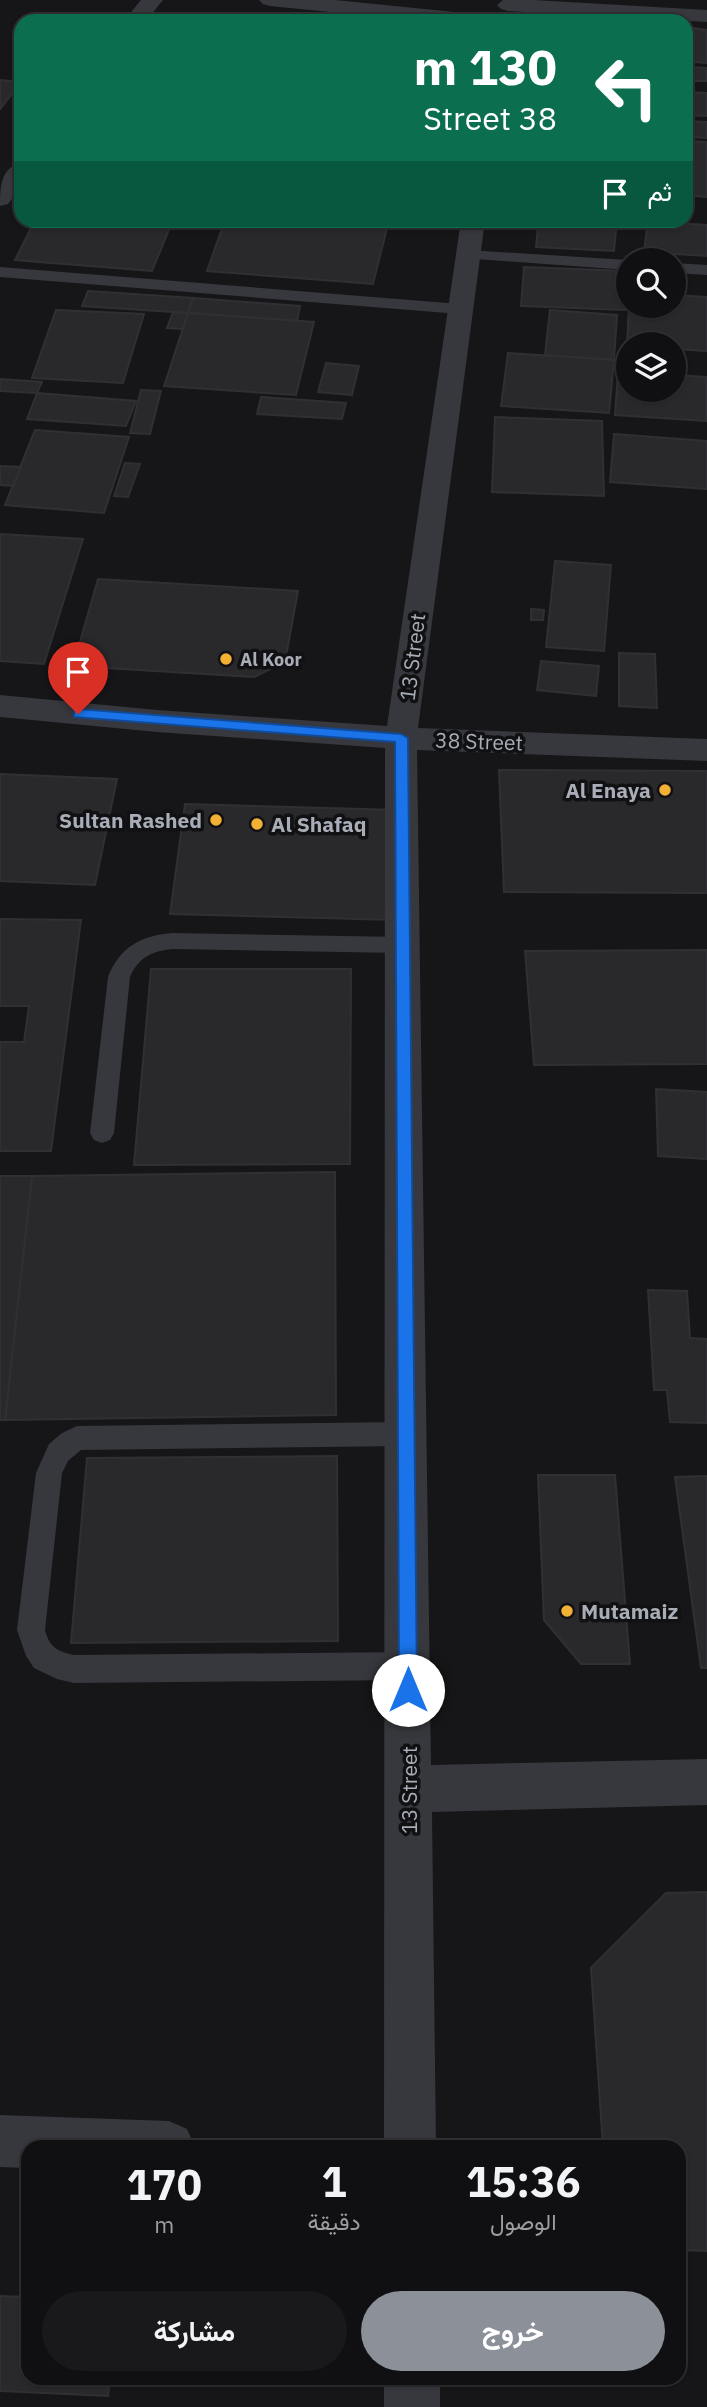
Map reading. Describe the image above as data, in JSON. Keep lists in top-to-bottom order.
{
  "streets": {
    "street": ["13 Street", "38 Street"]
  },
  "crossings": [
    ["13 Street", "38 Street"]
  ],
  "places": [
    "Al Koor",
    "Al Enaya",
    "Sultan Rashed",
    "Al Shafaq",
    "Mutamaiz"
  ],
  "page": {
    "turn": ["130 m", "38 Street"],
    "then": "ثم",
    "eta": [
      "15:36",
      "الوصول",
      "1",
      "دقيقة",
      "170",
      "m"
    ],
    "buttons": ["خروج", "مشاركة"]
  }
}
